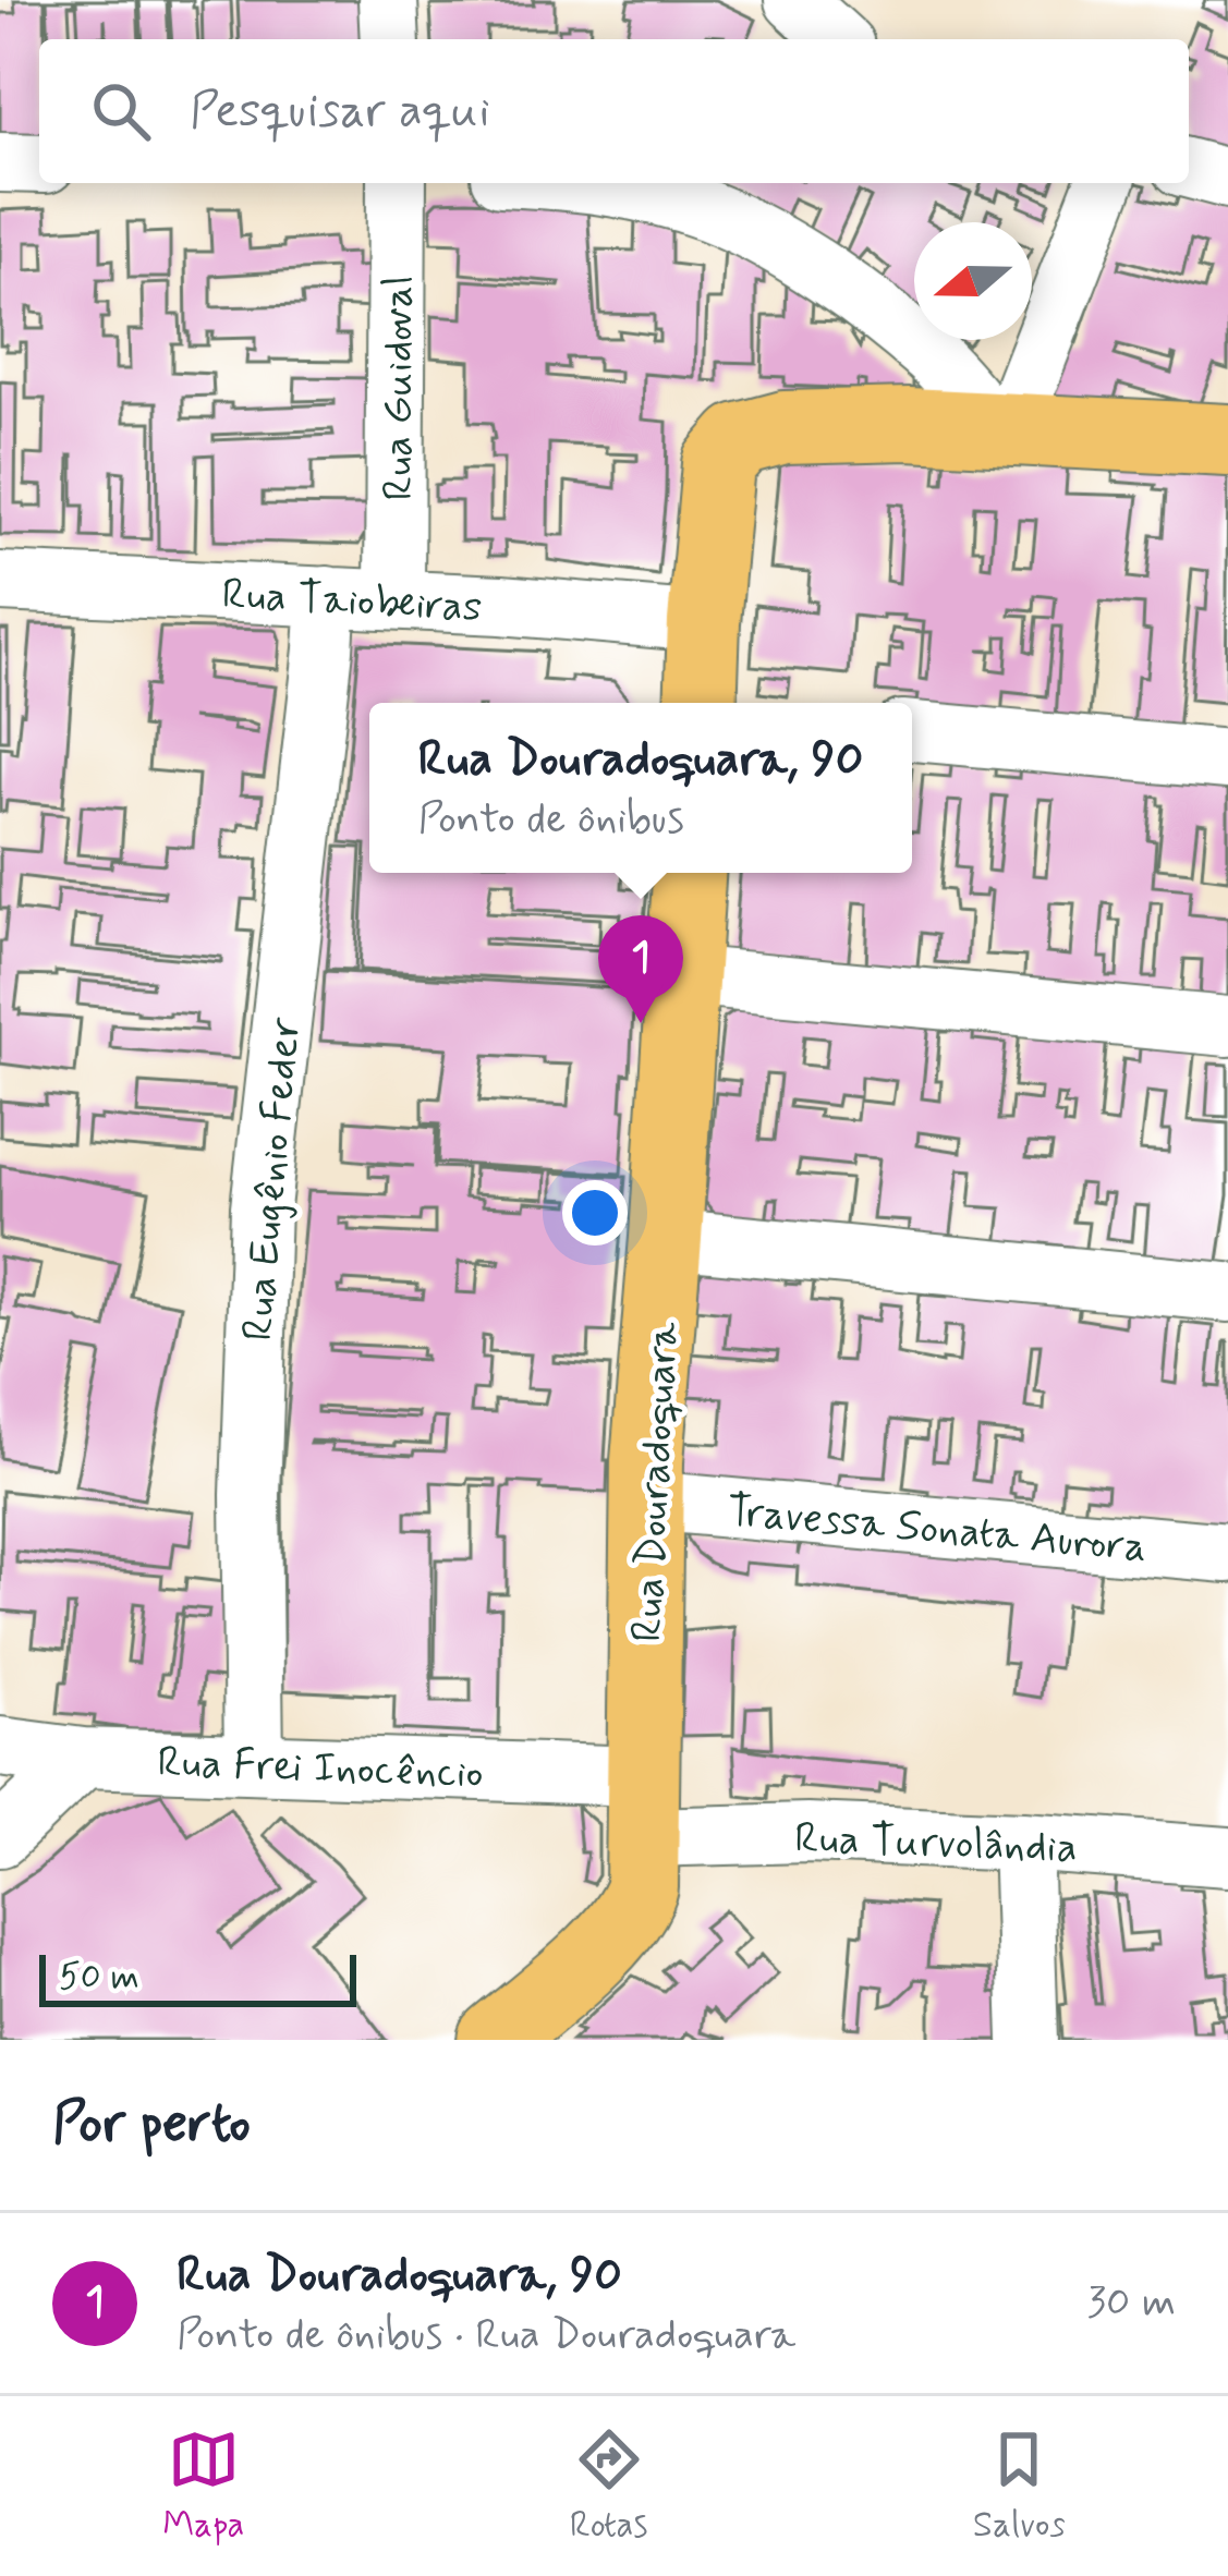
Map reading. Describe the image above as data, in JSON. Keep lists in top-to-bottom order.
{
  "streets": {
    "main road": ["Rua Douradoquara"],
    "street": [
      "Rua Guidoval",
      "Rua Taiobeiras",
      "Rua Eugênio Feder",
      "Travessa Sonata Aurora",
      "Rua Frei Inocêncio",
      "Rua Turvolândia"
    ]
  },
  "crossings": [
    ["Rua Guidoval", "Rua Taiobeiras"],
    ["Rua Taiobeiras", "Rua Eugênio Feder"],
    ["Rua Eugênio Feder", "Rua Frei Inocêncio"],
    ["Rua Douradoquara", "Travessa Sonata Aurora"],
    ["Rua Douradoquara", "Rua Frei Inocêncio"],
    ["Rua Douradoquara", "Rua Turvolândia"],
    ["Rua Frei Inocêncio", "Rua Turvolândia"]
  ],
  "scale_bar": "50 m",
  "north": "left",
  "page": {
    "search": "Pesquisar aqui",
    "popup": ["Rua Douradoquara, 90", "Ponto de ônibus"],
    "pins": "1",
    "scale": "50 m",
    "heading": "Por perto",
    "list": [
      {
        "mark": "1",
        "name": "Rua Douradoquara, 90",
        "note": "Ponto de ônibus · Rua Douradoquara",
        "value": "30 m"
      }
    ],
    "nav": ["Mapa", "Rotas", "Salvos"]
  }
}
